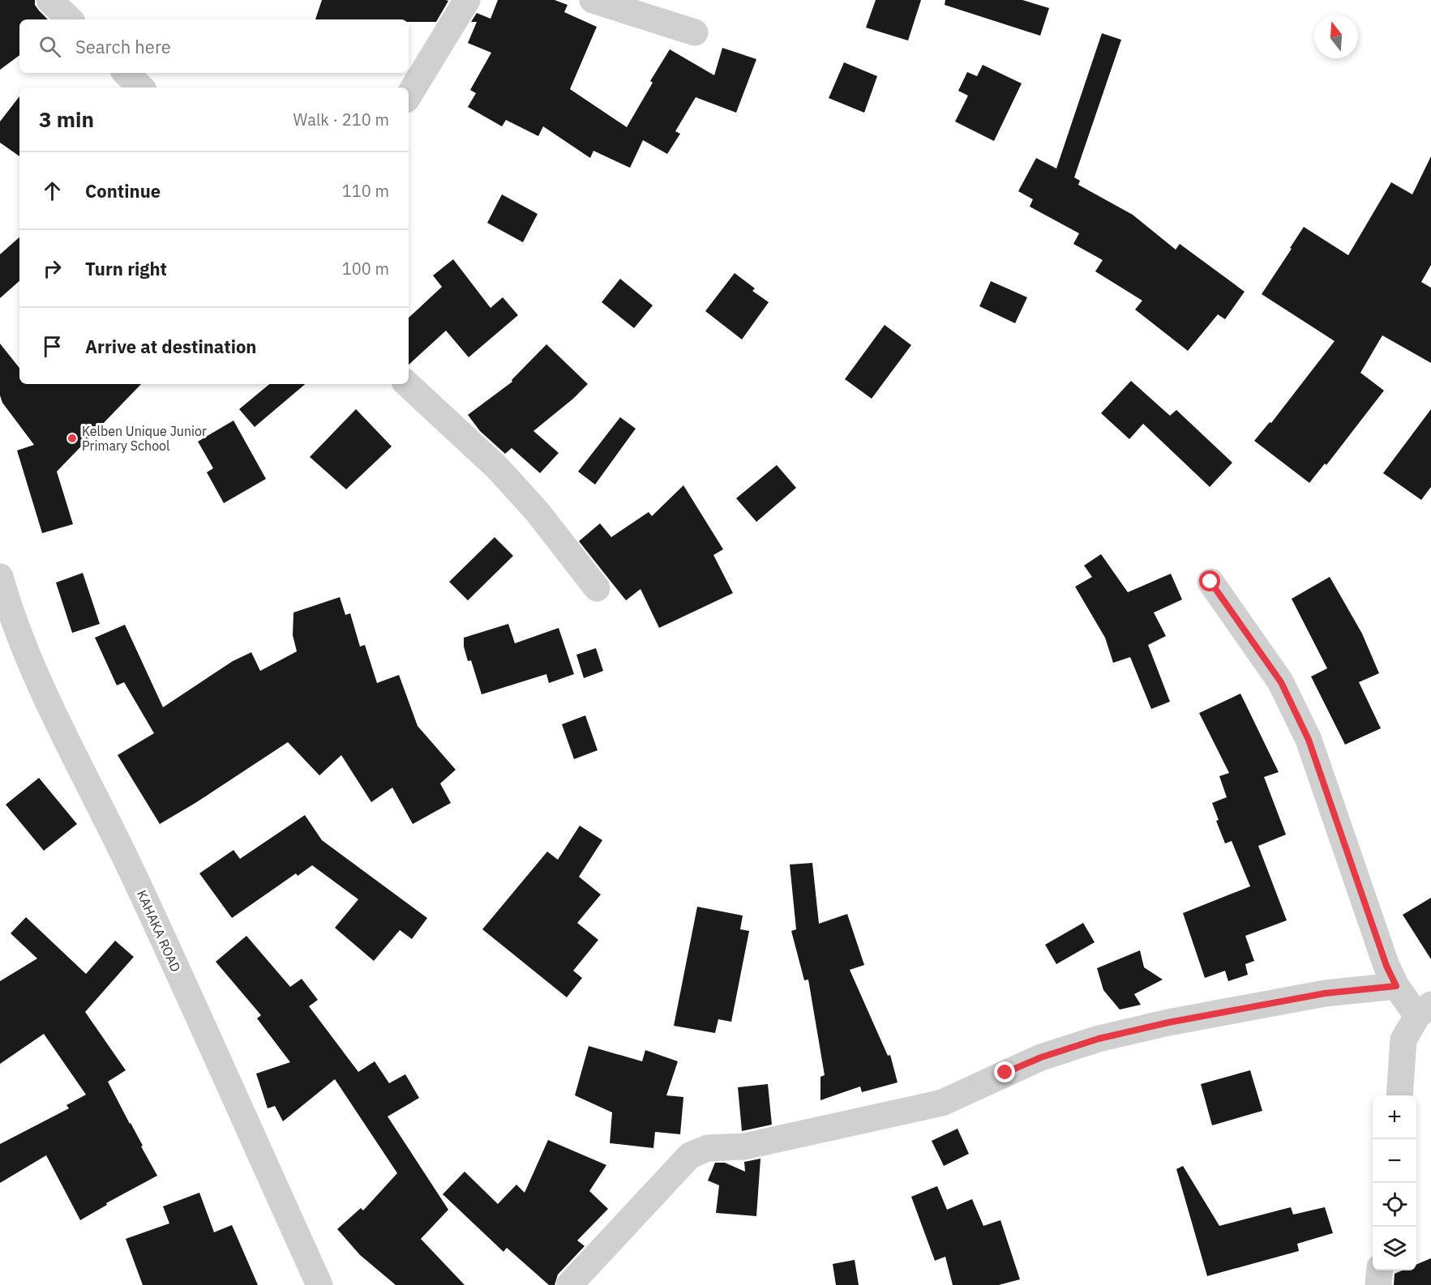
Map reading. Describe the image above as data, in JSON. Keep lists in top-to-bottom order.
{
  "streets": {
    "street": ["KAHAKA ROAD"]
  },
  "places": ["Kelben Unique Junior Primary School"],
  "north": "top",
  "page": {
    "search": "Search here",
    "heading": ["3 min", "Walk · 210 m"],
    "list": [
      ["Continue", "110 m"],
      ["Turn right", "100 m"],
      "Arrive at destination"
    ],
    "map_buttons": ["+", "−"]
  }
}
